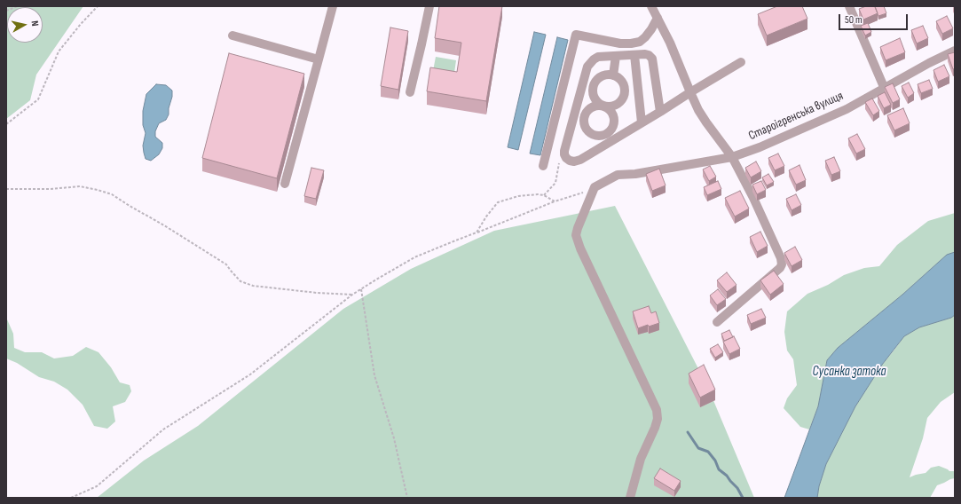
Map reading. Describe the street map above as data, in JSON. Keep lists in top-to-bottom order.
{
  "streets": {
    "street": ["Староігренська вулиця"]
  },
  "water": ["Сусанка затока"],
  "scale_bar": "50 m",
  "north": "right"
}
